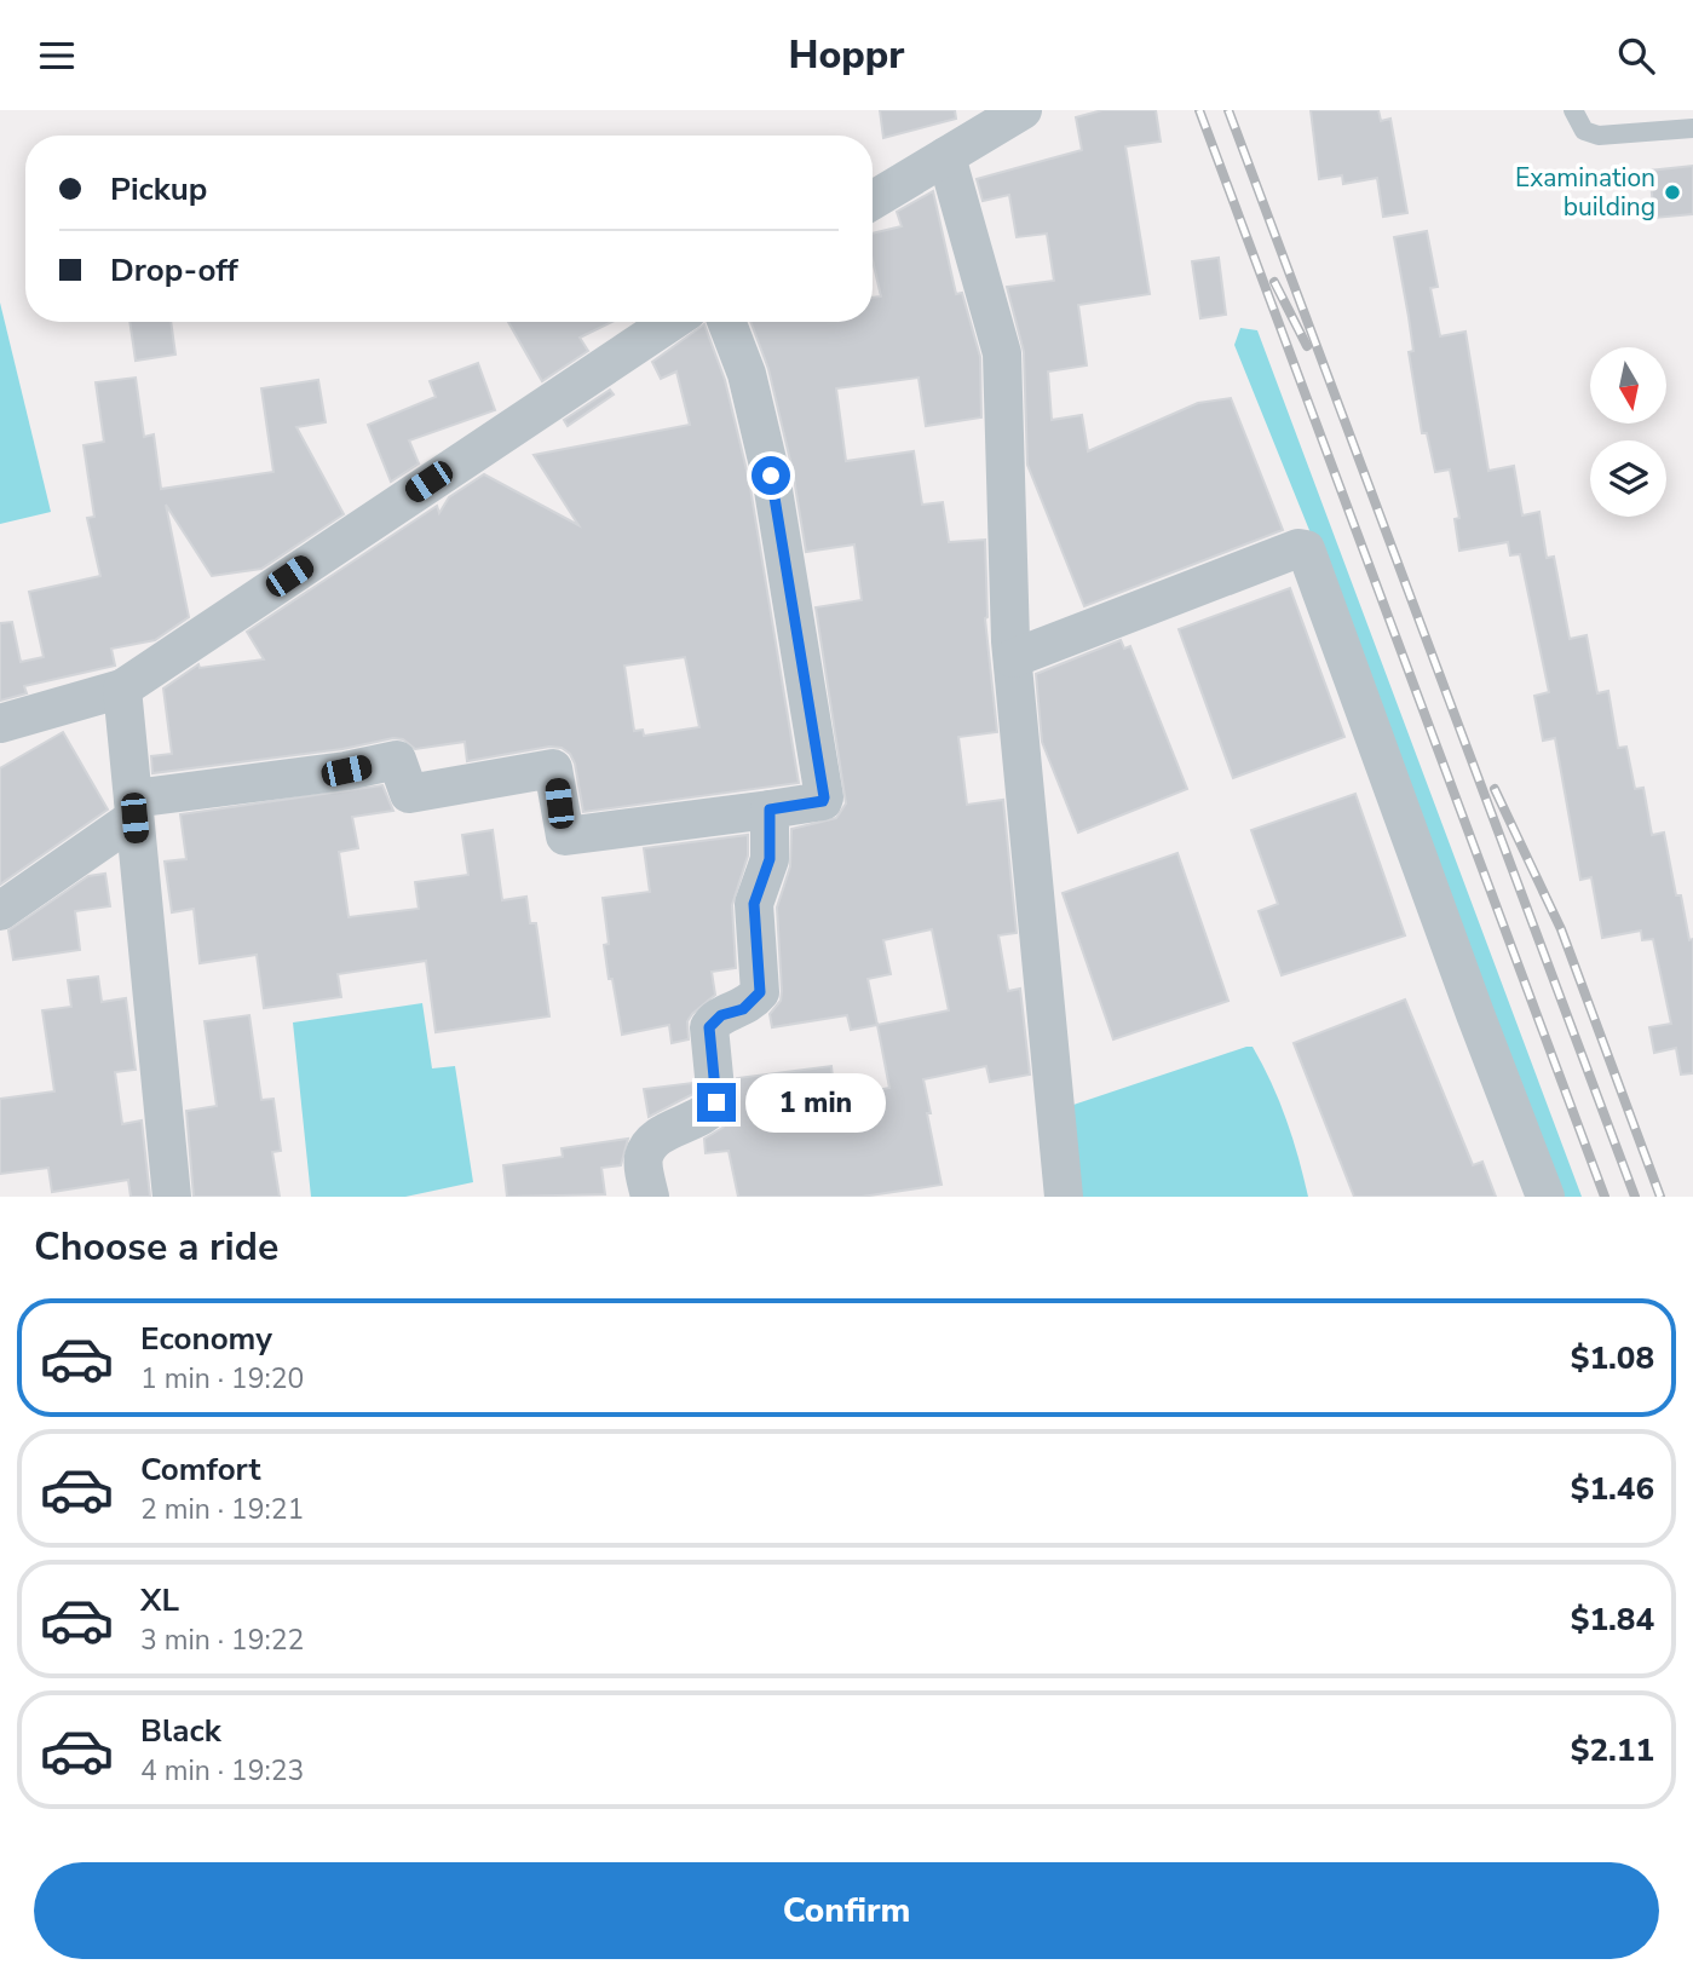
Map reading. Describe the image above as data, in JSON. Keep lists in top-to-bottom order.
{
  "places": ["Examination building"],
  "north": "bottom",
  "page": {
    "header": "Hoppr",
    "banner": ["Pickup", "Drop-off"],
    "bubble": "1 min",
    "heading": "Choose a ride",
    "list": [
      {
        "name": "Economy",
        "note": "1 min · 19:20",
        "value": "$1.08"
      },
      {
        "name": "Comfort",
        "note": "2 min · 19:21",
        "value": "$1.46"
      },
      {
        "name": "XL",
        "note": "3 min · 19:22",
        "value": "$1.84"
      },
      {
        "name": "Black",
        "note": "4 min · 19:23",
        "value": "$2.11"
      }
    ],
    "buttons": "Confirm"
  }
}
